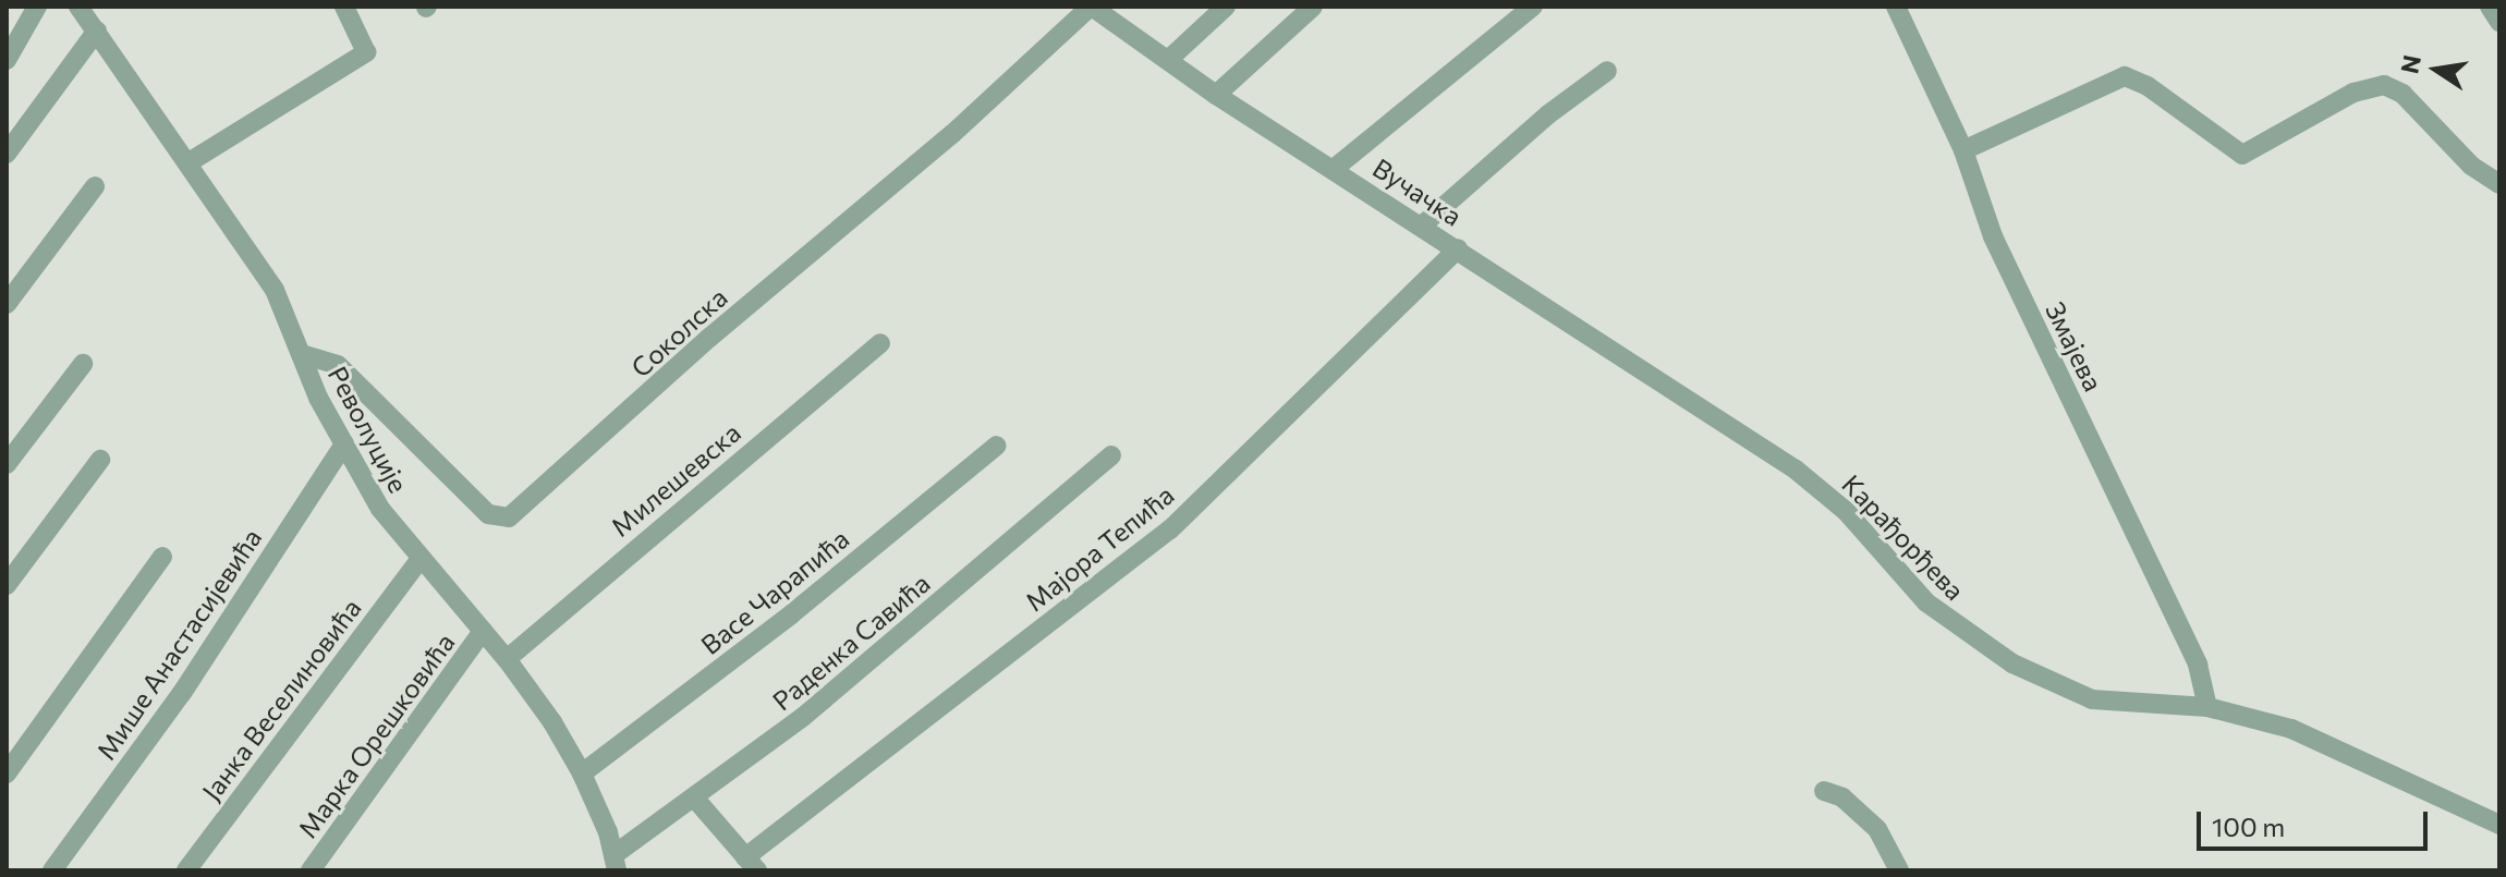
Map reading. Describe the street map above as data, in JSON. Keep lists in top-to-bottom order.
{
  "streets": {
    "street": [
      "Вучачка",
      "Соколска",
      "Змајева",
      "Револуције",
      "Милешевска",
      "Карађорђева",
      "Мајора Тепића",
      "Васе Чарапића",
      "Раденка Савића",
      "Мише Анастасијевића",
      "Јанка Веселиновића",
      "Марка Орешковића"
    ]
  },
  "crossings": [
    ["Вучачка", "Соколска"],
    ["Вучачка", "Карађорђева"],
    ["Вучачка", "Мајора Тепића"],
    ["Соколска", "Револуције"],
    ["Змајева", "Карађорђева"],
    ["Револуције", "Милешевска"],
    ["Револуције", "Васе Чарапића"],
    ["Револуције", "Раденка Савића"],
    ["Револуције", "Мише Анастасијевића"],
    ["Револуције", "Јанка Веселиновића"],
    ["Револуције", "Марка Орешковића"]
  ],
  "scale_bar": "100 m",
  "north": "left"
}
